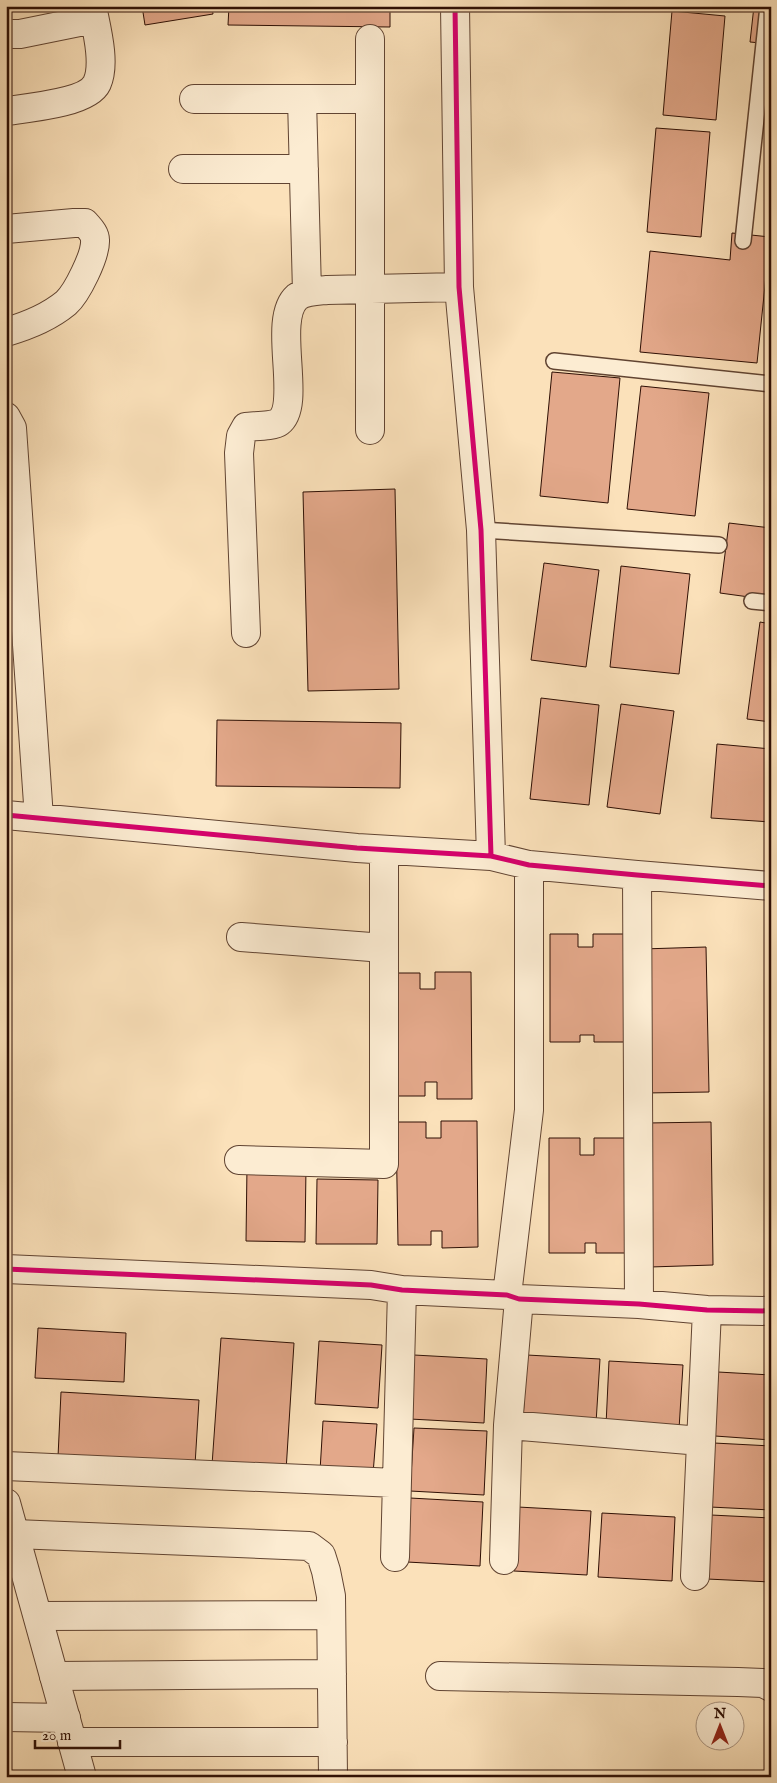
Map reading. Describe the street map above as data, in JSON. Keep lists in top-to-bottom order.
{
  "scale_bar": "20 m",
  "north": "top"
}
